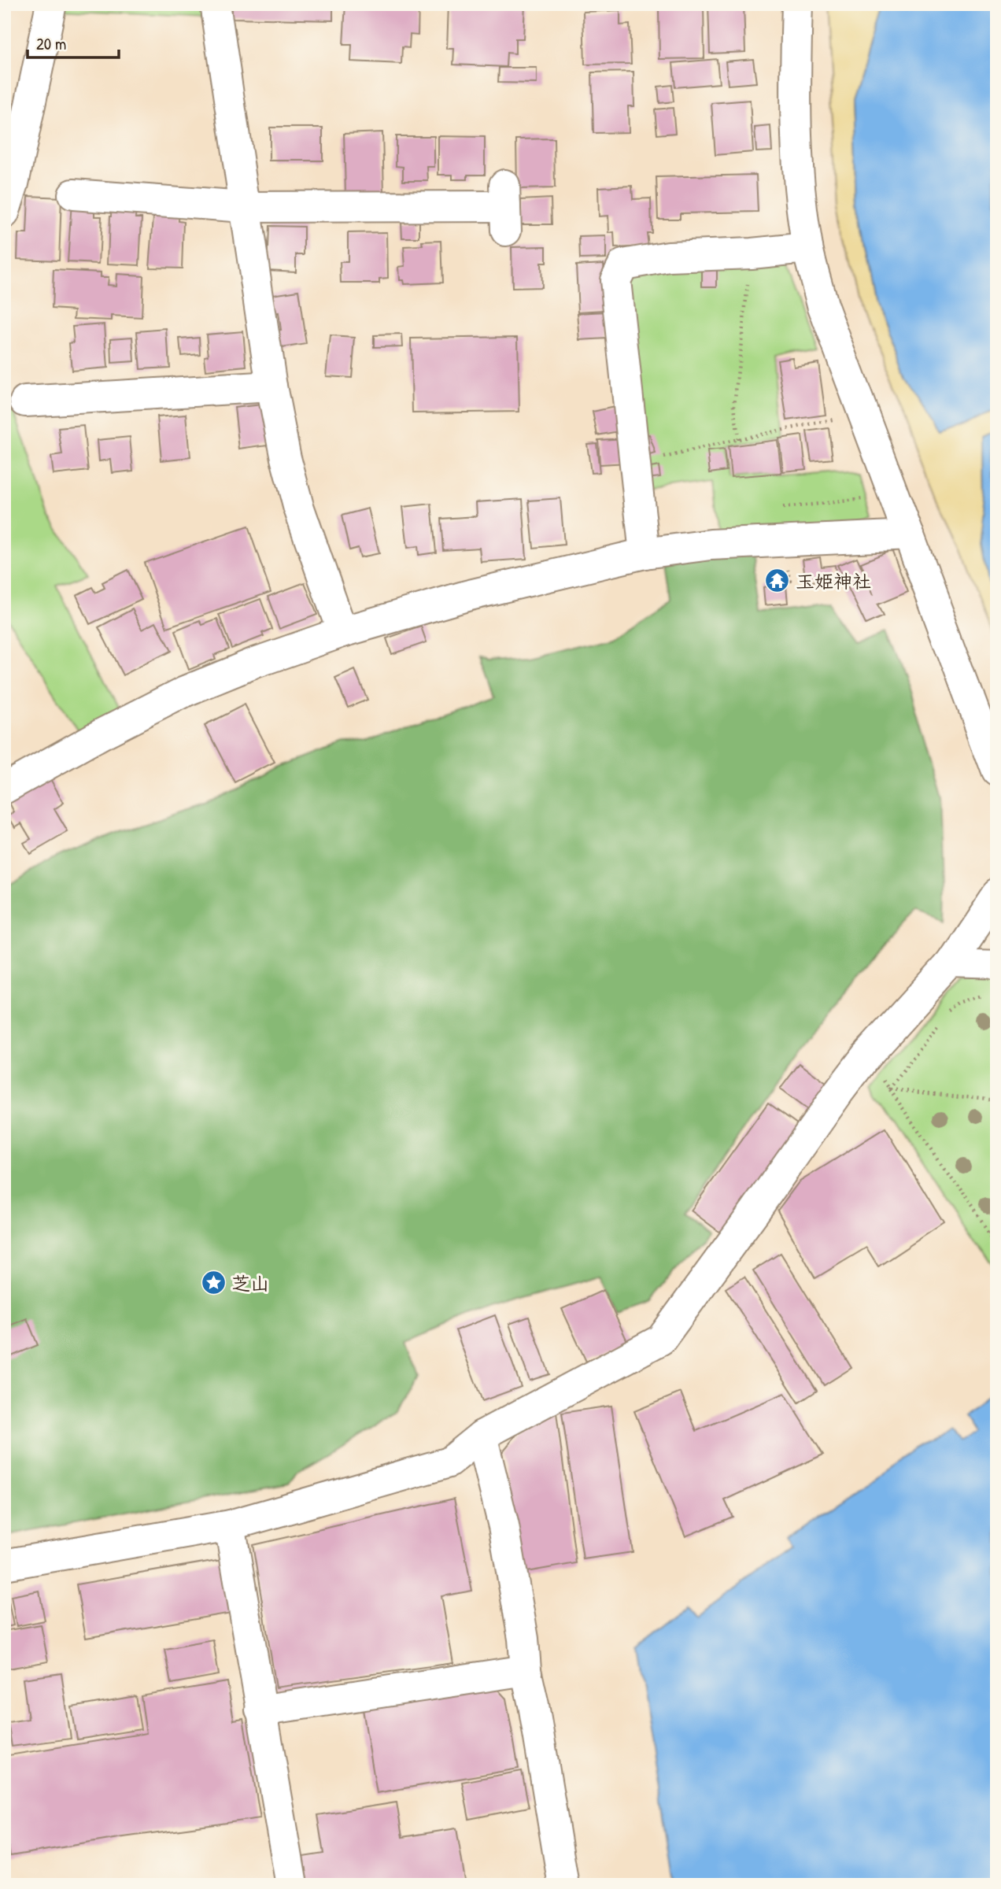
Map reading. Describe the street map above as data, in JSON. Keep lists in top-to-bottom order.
{
  "places": {
    "temple": ["玉姫神社"],
    "place": ["芝山"]
  },
  "scale_bar": "20 m"
}
